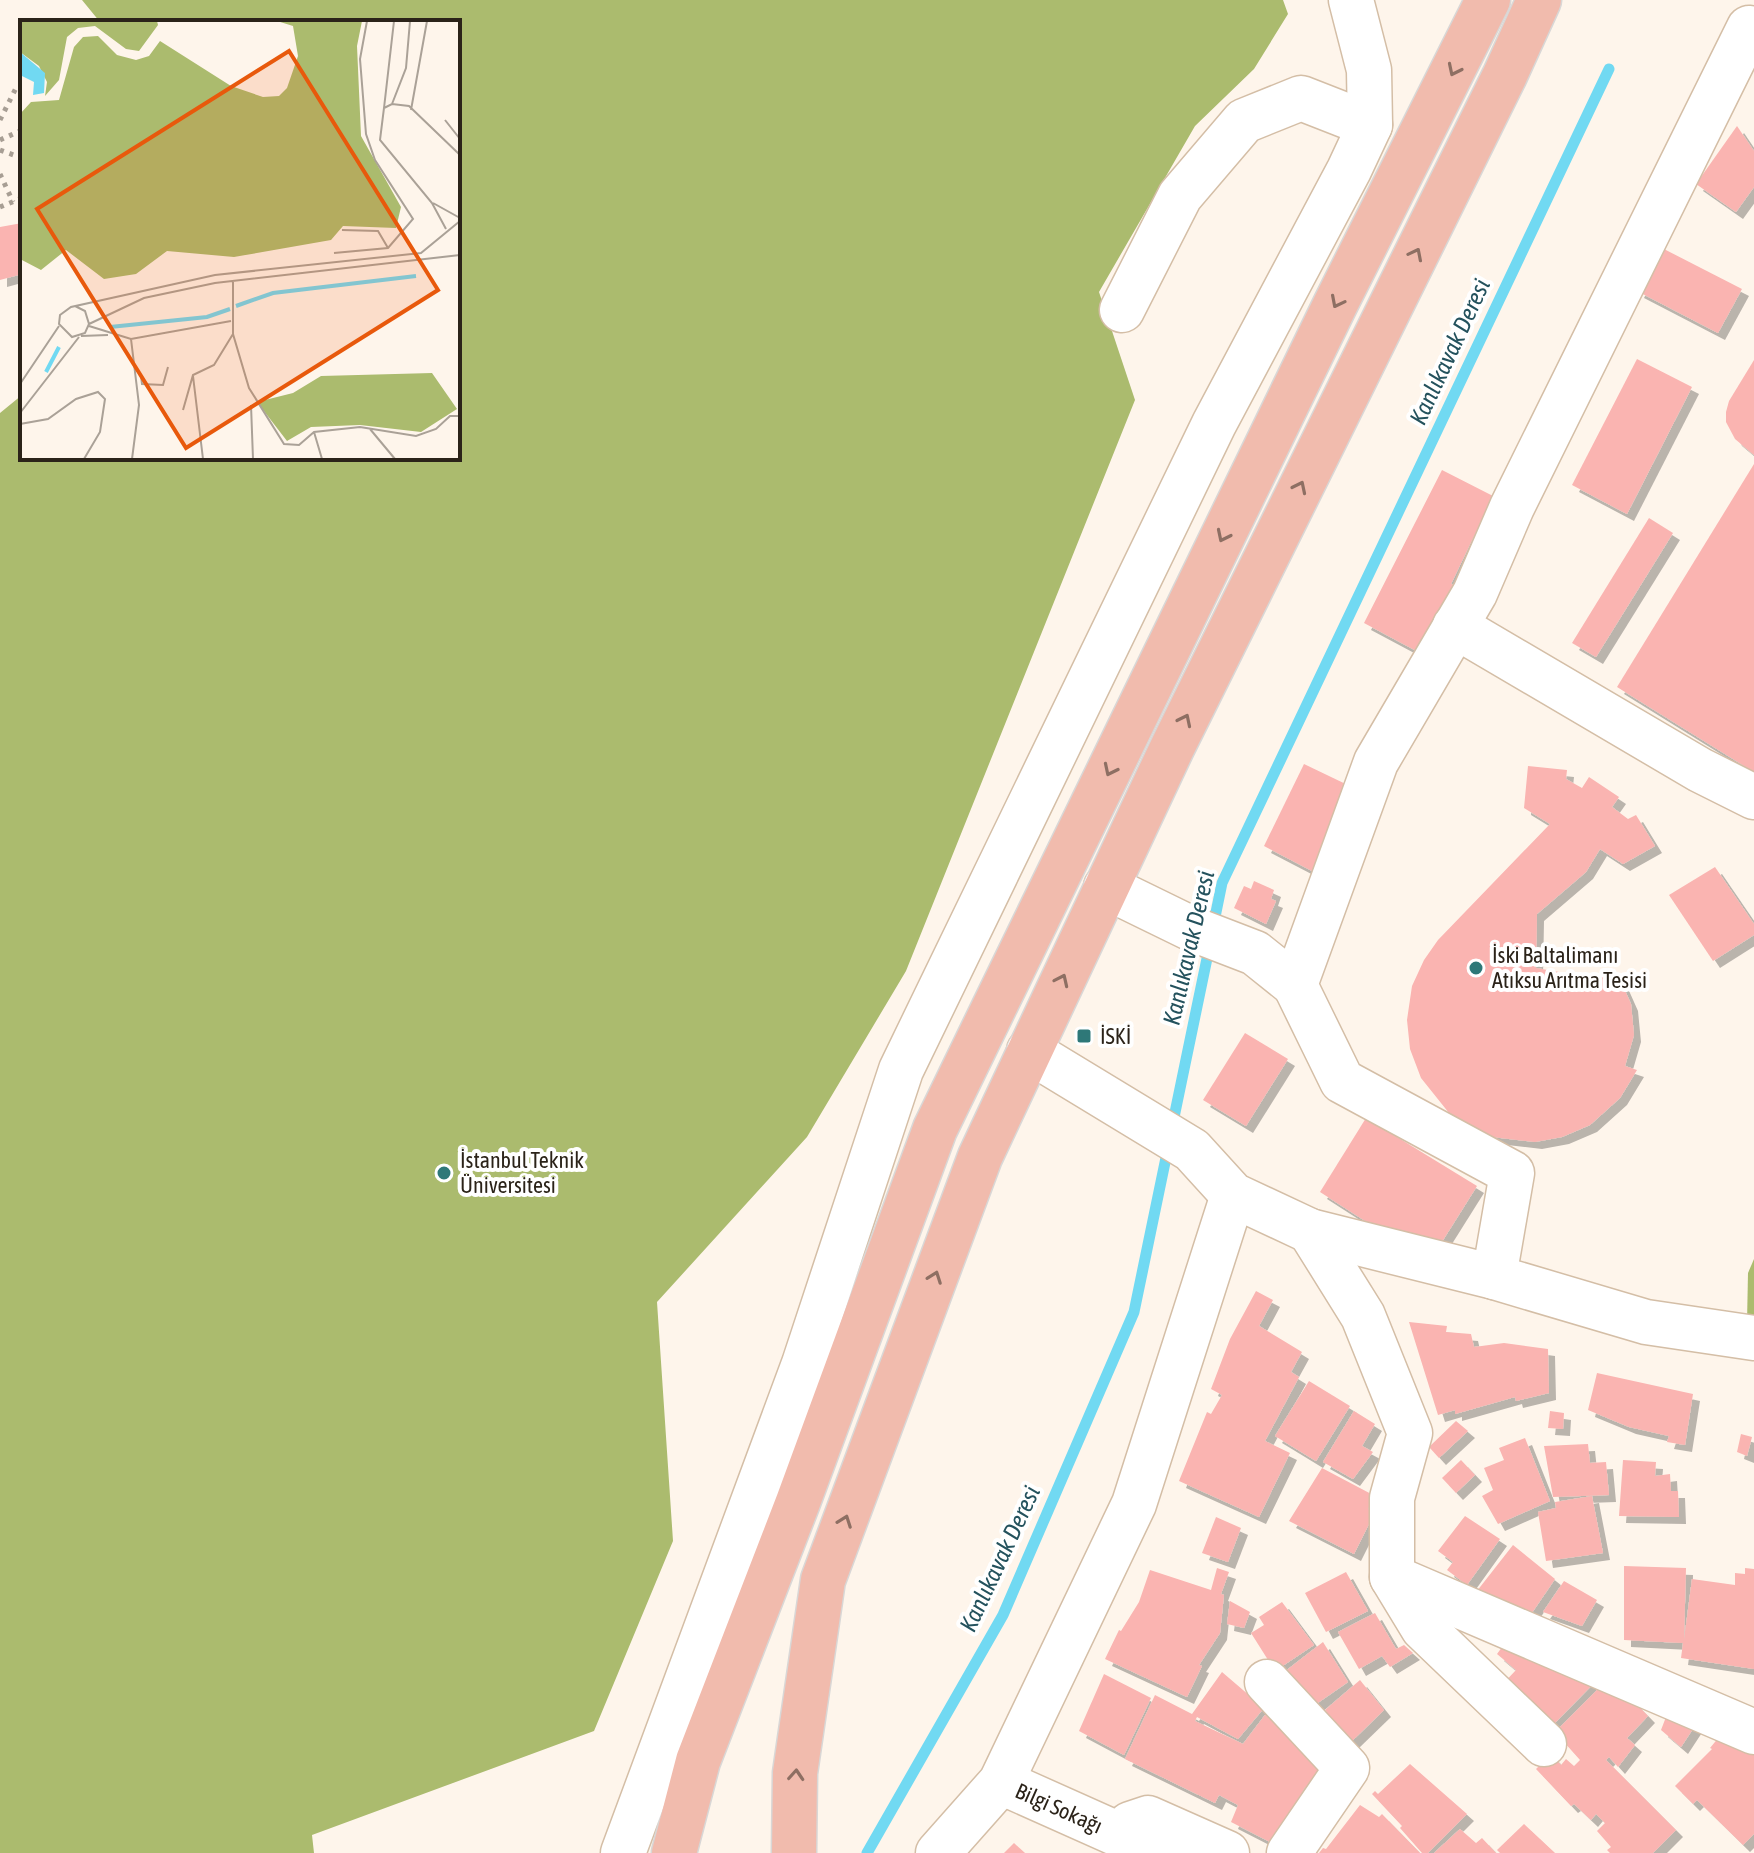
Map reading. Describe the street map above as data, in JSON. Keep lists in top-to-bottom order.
{
  "streets": {
    "street": ["Bilgi Sokağı"]
  },
  "water": ["Kanlıkavak Deresi"],
  "places": {
    "other": ["İski Baltalimanı Atıksu Arıtma Tesisi", "İstanbul Teknik Üniversitesi"],
    "transit": ["İSKİ"]
  }
}
